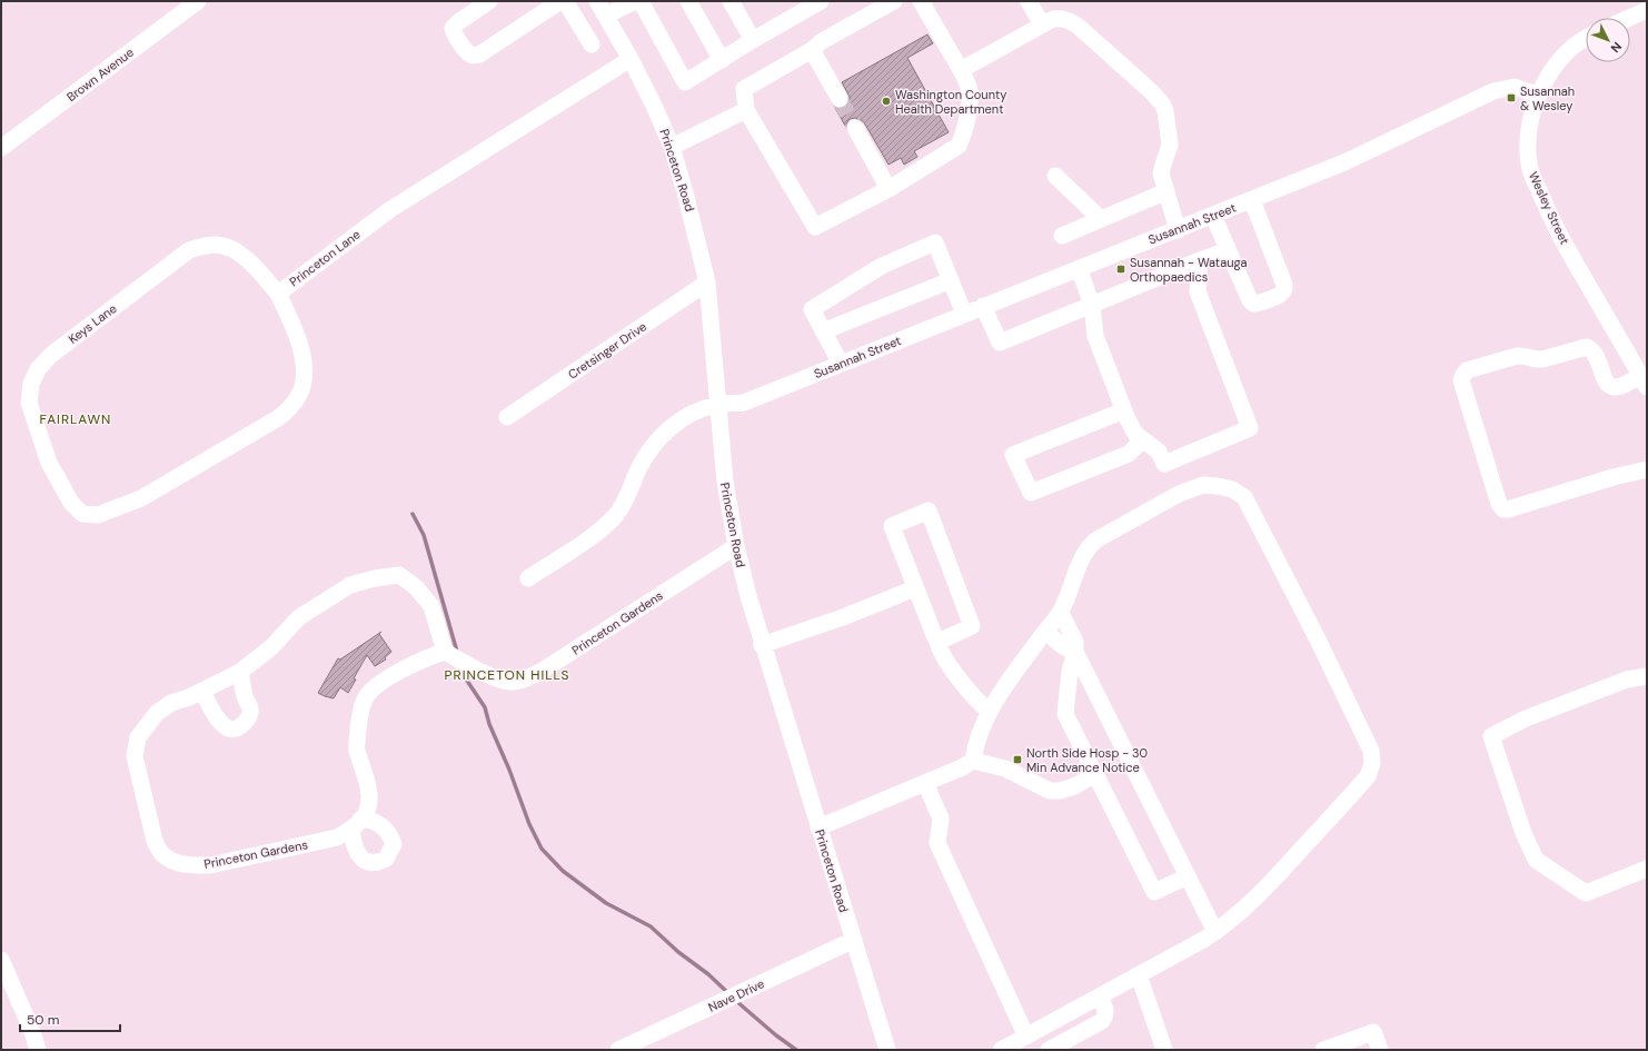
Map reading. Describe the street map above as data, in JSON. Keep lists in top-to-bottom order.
{
  "streets": {
    "street": [
      "Brown Avenue",
      "Princeton Road",
      "Wesley Street",
      "Susannah Street",
      "Princeton Lane",
      "Keys Lane",
      "Cretsinger Drive",
      "Princeton Gardens",
      "Nave Drive"
    ]
  },
  "crossings": [
    ["Princeton Road", "Susannah Street"],
    ["Princeton Road", "Princeton Lane"],
    ["Princeton Road", "Cretsinger Drive"],
    ["Princeton Road", "Princeton Gardens"],
    ["Princeton Road", "Nave Drive"],
    ["Wesley Street", "Susannah Street"],
    ["Princeton Lane", "Keys Lane"]
  ],
  "districts": ["FAIRLAWN", "PRINCETON HILLS"],
  "places": {
    "transit": ["Susannah & Wesley", "Susannah - Watauga Orthopaedics", "North Side Hosp - 30 Min Advance Notice"],
    "other": ["Washington County Health Department"]
  },
  "scale_bar": "50 m",
  "north": "bottom right"
}
